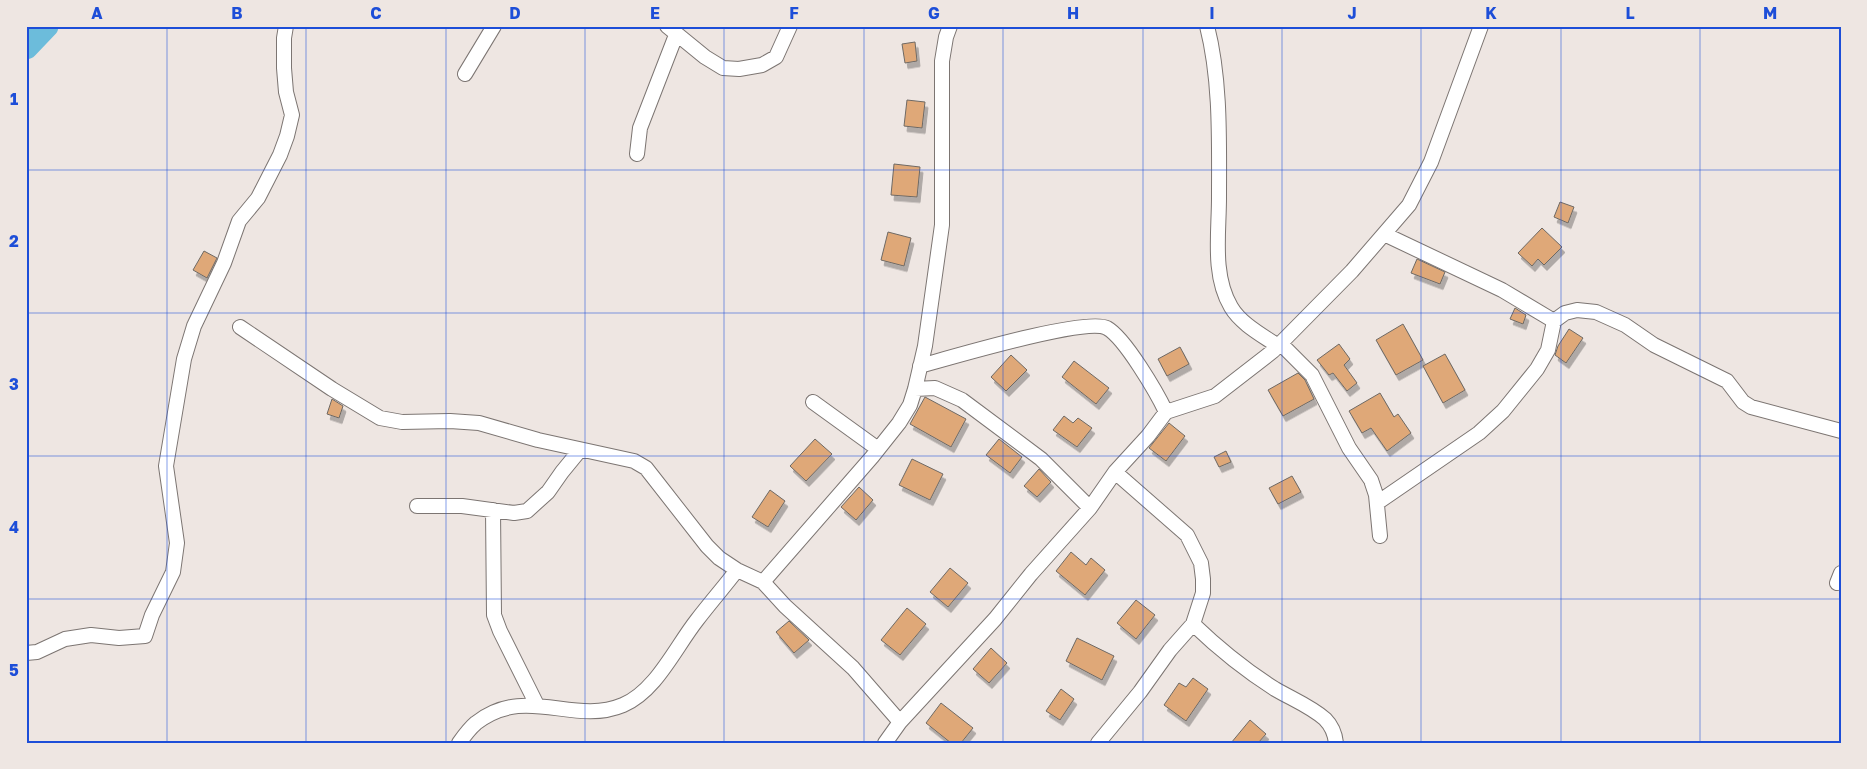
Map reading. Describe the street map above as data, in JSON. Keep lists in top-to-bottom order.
{
  "grid": {
    "columns": [
      "A",
      "B",
      "C",
      "D",
      "E",
      "F",
      "G",
      "H",
      "I",
      "J",
      "K",
      "L",
      "M"
    ],
    "rows": [
      "1",
      "2",
      "3",
      "4",
      "5"
    ]
  }
}
